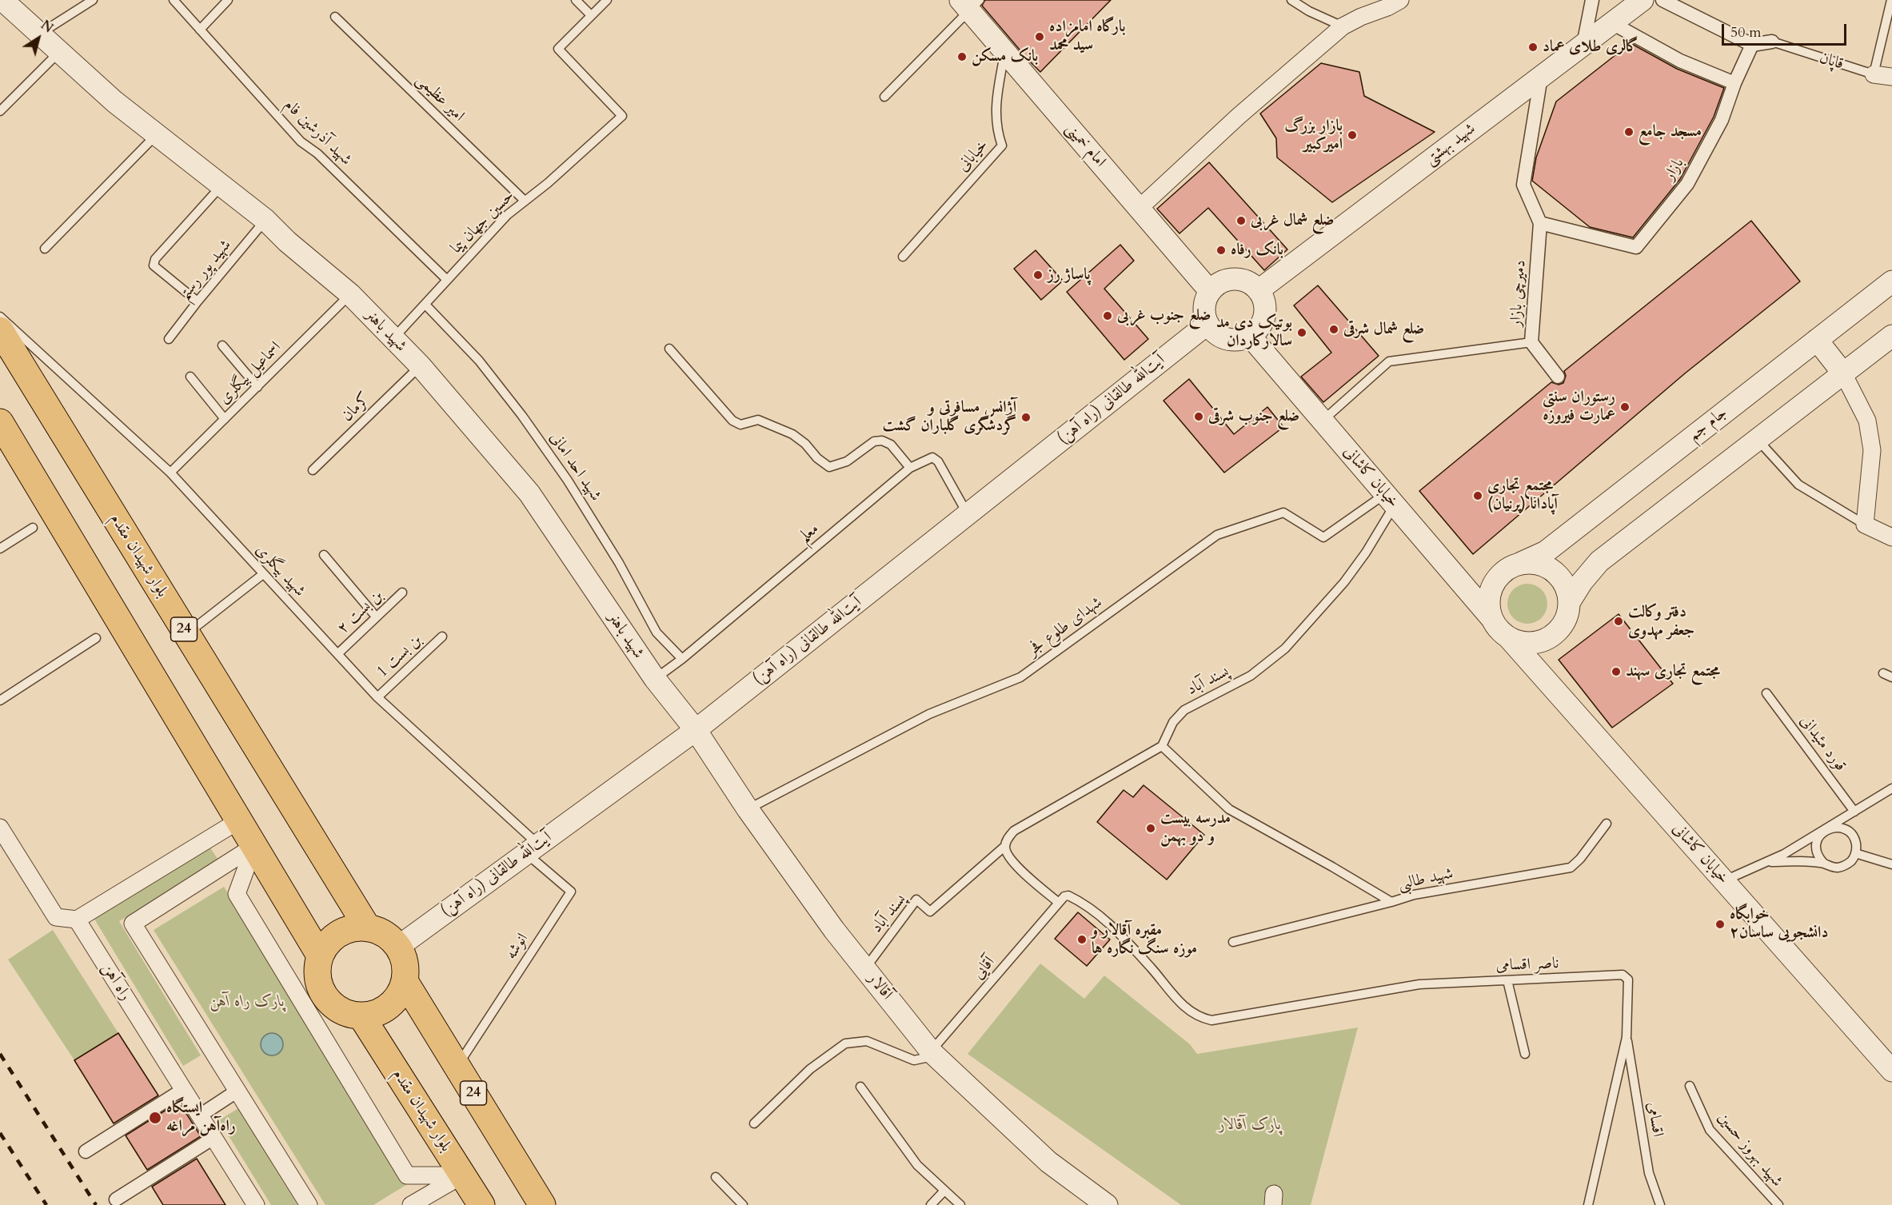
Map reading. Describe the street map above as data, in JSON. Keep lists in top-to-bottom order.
{
  "streets": {
    "main road": ["بلوار شهیدان مقدم", "24"],
    "street": [
      "قاپان",
      "شهید بهشتی",
      "امام خمینی",
      "بازار",
      "دمیرچی بازار",
      "شهید باهنر",
      "(راه آهن) آیت‌الله طالقانی",
      "جام جم",
      "خیابان کاشانی",
      "راه آهن",
      "آقالار"
    ],
    "lane": [
      "امیر عظیمی",
      "شهید آذرشین فام",
      "خیابانی",
      "حسین جهان پیما",
      "شهید پور رستم",
      "اسماعیل بیگلری",
      "کرمان",
      "شهید احد امانی",
      "معلم",
      "شهید بیگلری",
      "بن بست ۲",
      "شهدای طلوع فجر",
      "بن بست 1",
      "پسند آباد",
      "قورد مئیدانی",
      "شهید طالبی",
      "انوشه",
      "ناصر اقسامی",
      "آقایی",
      "اقسامی",
      "شهید بهروز حسین"
    ]
  },
  "crossings": [
    ["امیر عظیمی", "حسین جهان پیما"],
    ["شهید آذرشین فام", "حسین جهان پیما"],
    ["شهید بهشتی", "امام خمینی"],
    ["شهید بهشتی", "دمیرچی بازار"],
    ["شهید بهشتی", "(راه آهن) آیت‌الله طالقانی"],
    ["شهید بهشتی", "خیابان کاشانی"],
    ["امام خمینی", "خیابانی"],
    ["امام خمینی", "(راه آهن) آیت‌الله طالقانی"],
    ["امام خمینی", "خیابان کاشانی"],
    ["بازار", "دمیرچی بازار"],
    ["حسین جهان پیما", "شهید باهنر"],
    ["حسین جهان پیما", "شهید احد امانی"],
    ["شهید پور رستم", "شهید باهنر"],
    ["دمیرچی بازار", "خیابان کاشانی"],
    ["شهید باهنر", "اسماعیل بیگلری"],
    ["شهید باهنر", "(راه آهن) آیت‌الله طالقانی"],
    ["شهید باهنر", "کرمان"],
    ["شهید باهنر", "معلم"],
    ["شهید باهنر", "آقالار"],
    ["اسماعیل بیگلری", "شهید بیگلری"],
    ["(راه آهن) آیت‌الله طالقانی", "خیابان کاشانی"],
    ["(راه آهن) آیت‌الله طالقانی", "معلم"],
    ["(راه آهن) آیت‌الله طالقانی", "بلوار شهیدان مقدم"],
    ["(راه آهن) آیت‌الله طالقانی", "شهید بیگلری"],
    ["(راه آهن) آیت‌الله طالقانی", "24"],
    ["(راه آهن) آیت‌الله طالقانی", "انوشه"],
    ["(راه آهن) آیت‌الله طالقانی", "آقالار"],
    ["جام جم", "خیابان کاشانی"],
    ["شهید احد امانی", "معلم"],
    ["خیابان کاشانی", "شهدای طلوع فجر"],
    ["خیابان کاشانی", "پسند آباد"],
    ["بلوار شهیدان مقدم", "24"],
    ["شهید بیگلری", "بن بست ۲"],
    ["شهید بیگلری", "بن بست 1"],
    ["شهید بیگلری", "انوشه"],
    ["شهدای طلوع فجر", "پسند آباد"],
    ["شهدای طلوع فجر", "آقالار"],
    ["24", "انوشه"],
    ["پسند آباد", "آقالار"],
    ["ناصر اقسامی", "آقایی"],
    ["ناصر اقسامی", "اقسامی"],
    ["آقایی", "آقالار"]
  ],
  "parks": ["پارک راه آهن", "پارک آقالار"],
  "places": [
    "بارگاه امامزاده سید محمد",
    "گالری طلای عماد",
    "بانک مسکن",
    "مسجد جامع",
    "بازار بزرگ امیرکبیر",
    "ضلع شمال غربی",
    "بانک رفاه",
    "پاساژ رز",
    "ضلع جنوب غربی",
    "ضلع شمال شرقی",
    "بوتیک دی مد سالارکاردان",
    "رستوران سنتی عمارت فیروزه",
    "ضلع جنوب شرقی",
    "آژانس مسافرتی و گردشگری گلباران گشت",
    "مجتمع تجاری آپادانا (پرنیان)",
    "دفتر وکالت جعفر مهدوی",
    "مجتمع تجاری سهند",
    "مدرسه بیست و دو بهمن",
    "خوابگاه دانشجویی ساسان۲",
    "مقبره آقالار و موزه سنگ نگاره ها",
    "ایستگاه راه‌آهن مراغه"
  ],
  "scale_bar": "50 m",
  "north": "top right"
}
